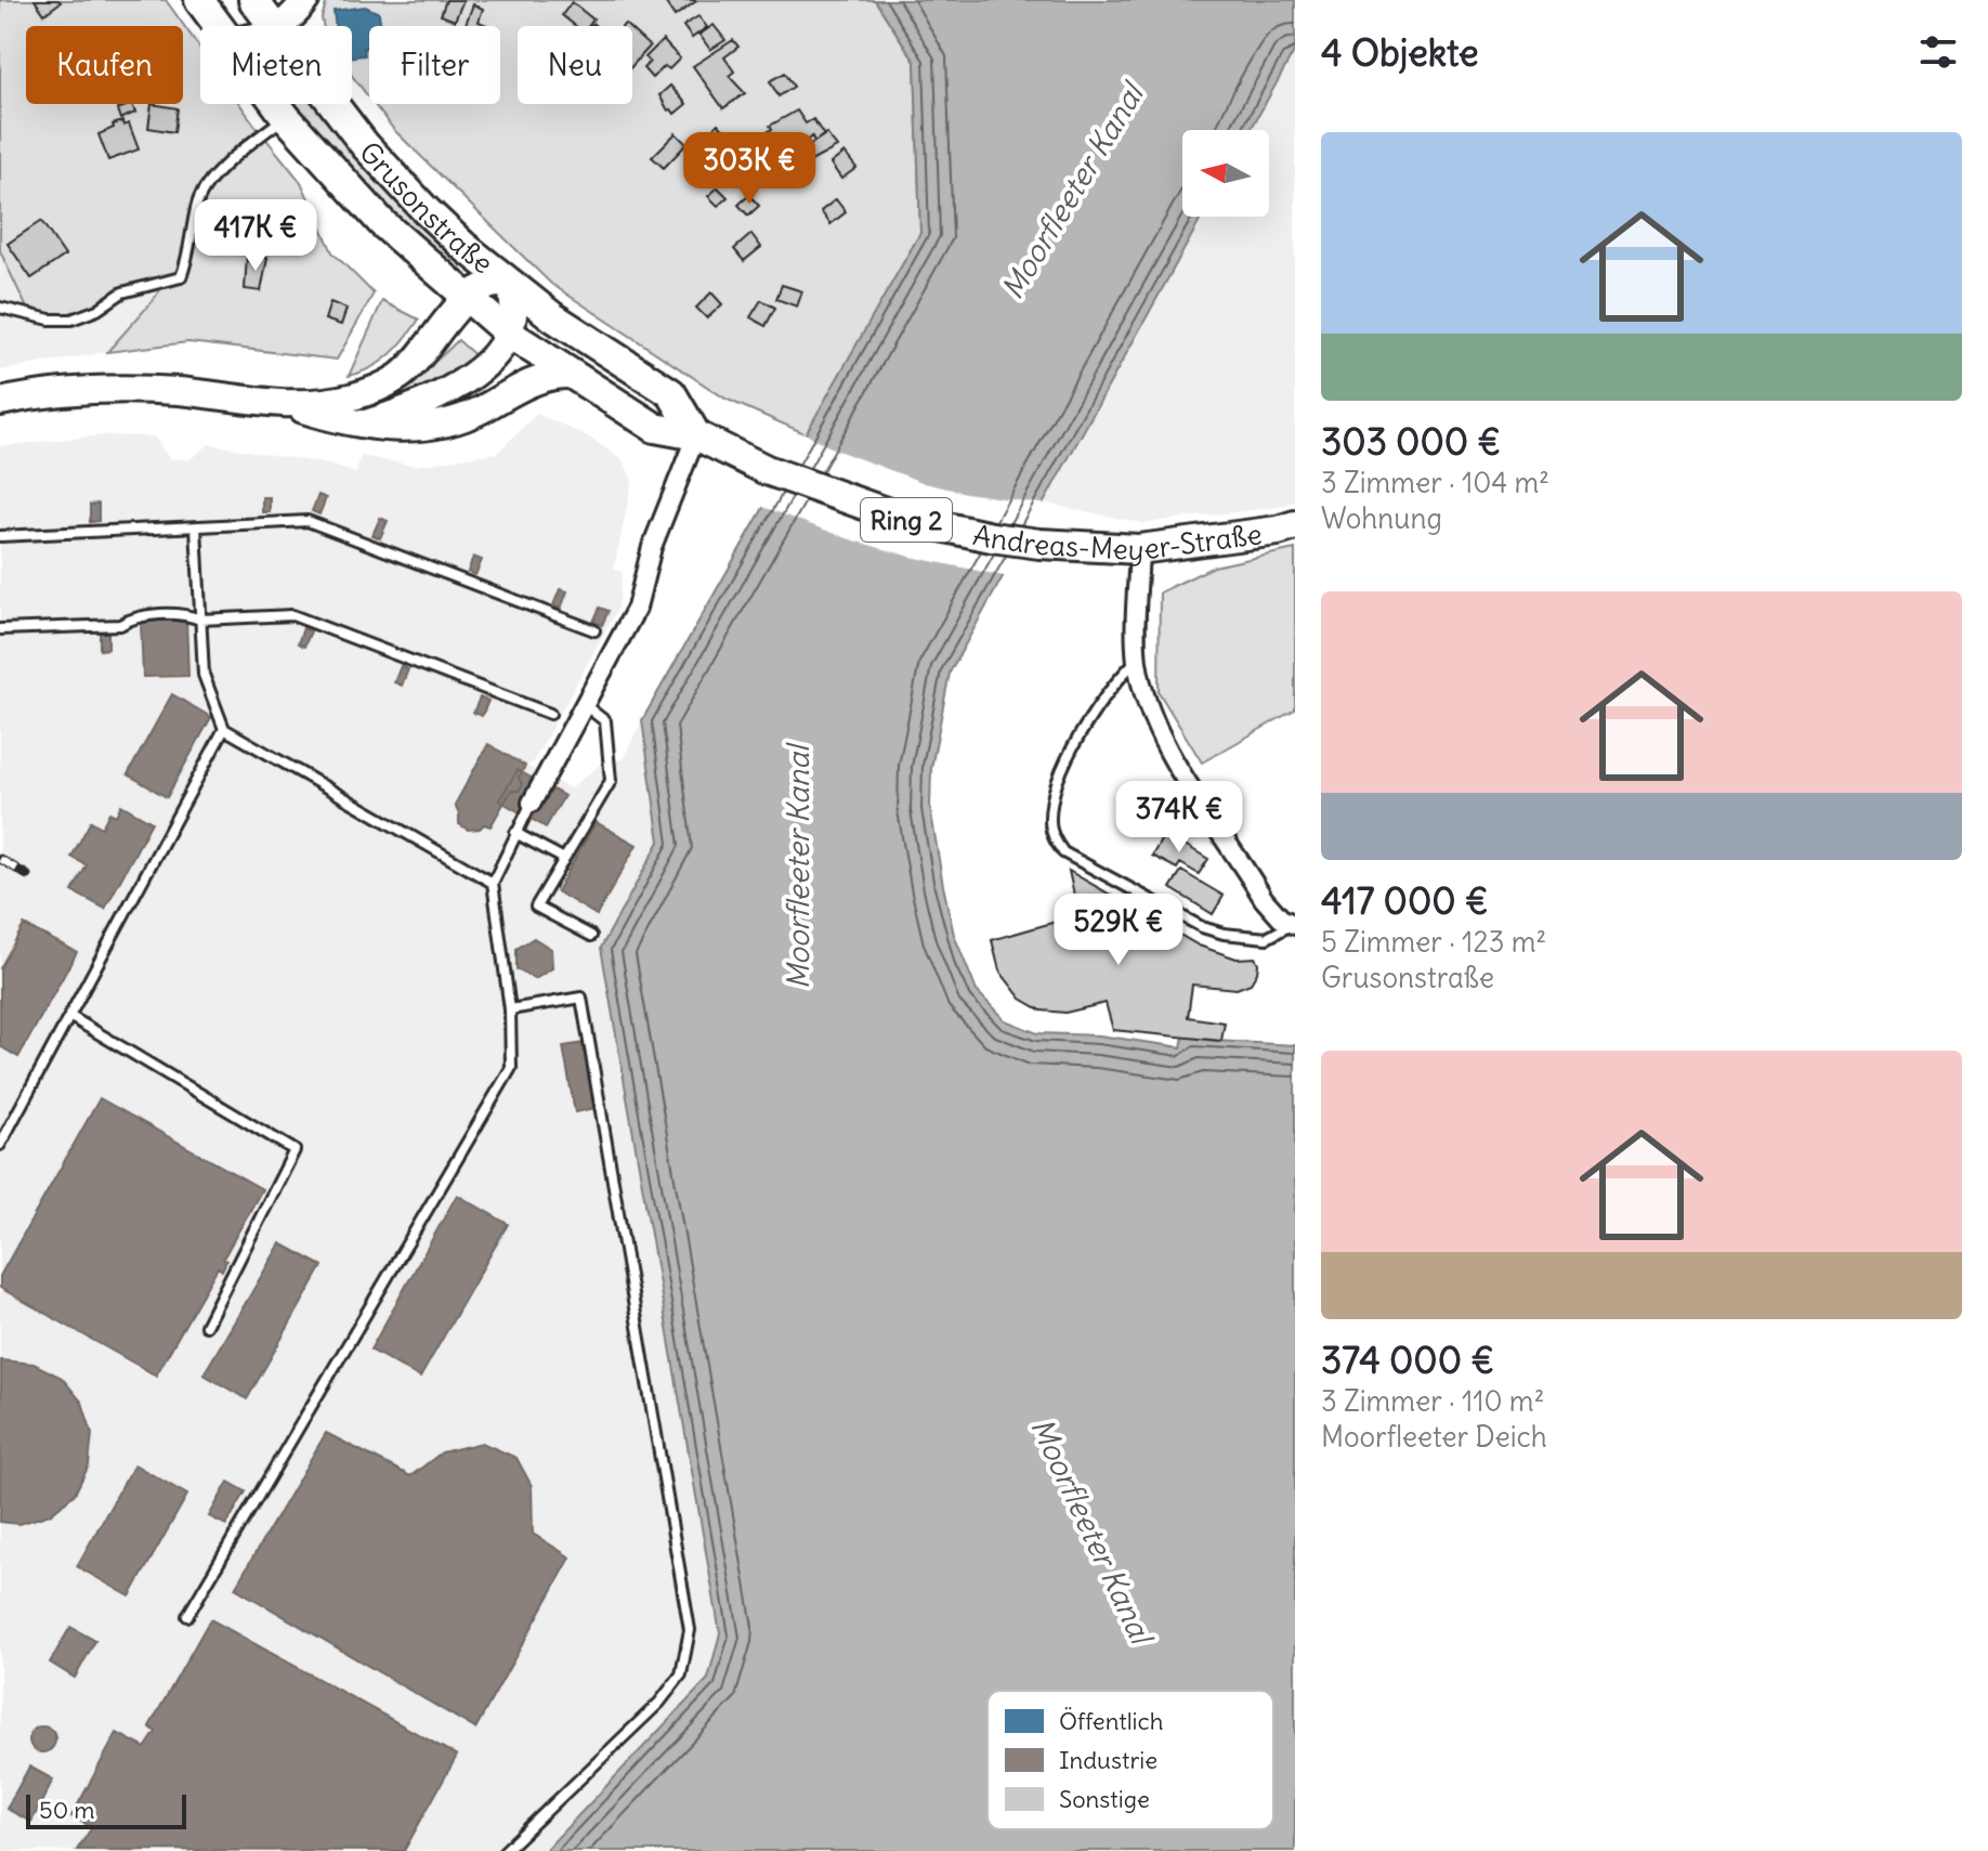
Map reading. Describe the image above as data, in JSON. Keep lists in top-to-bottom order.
{
  "streets": {
    "main road": ["Grusonstraße", "Ring 2", "Andreas-Meyer-Straße"]
  },
  "crossings": [
    ["Grusonstraße", "Andreas-Meyer-Straße"]
  ],
  "water": ["Moorfleeter Kanal"],
  "legend": ["Öffentlich", "Industrie", "Sonstige"],
  "scale_bar": "50 m",
  "north": "left",
  "page": {
    "heading": "4 Objekte",
    "chip": [
      "Kaufen",
      "Mieten",
      "Filter",
      "Neu"
    ],
    "list": [
      {
        "name": "303 000 €",
        "note": "3 Zimmer · 104 m² · Wohnung"
      },
      {
        "name": "417 000 €",
        "note": "5 Zimmer · 123 m² · Grusonstraße"
      },
      {
        "name": "374 000 €",
        "note": "3 Zimmer · 110 m² · Moorfleeter Deich"
      }
    ],
    "price": [
      "303K €",
      "417K €",
      "374K €",
      "529K €"
    ],
    "scale": "50 m"
  }
}
